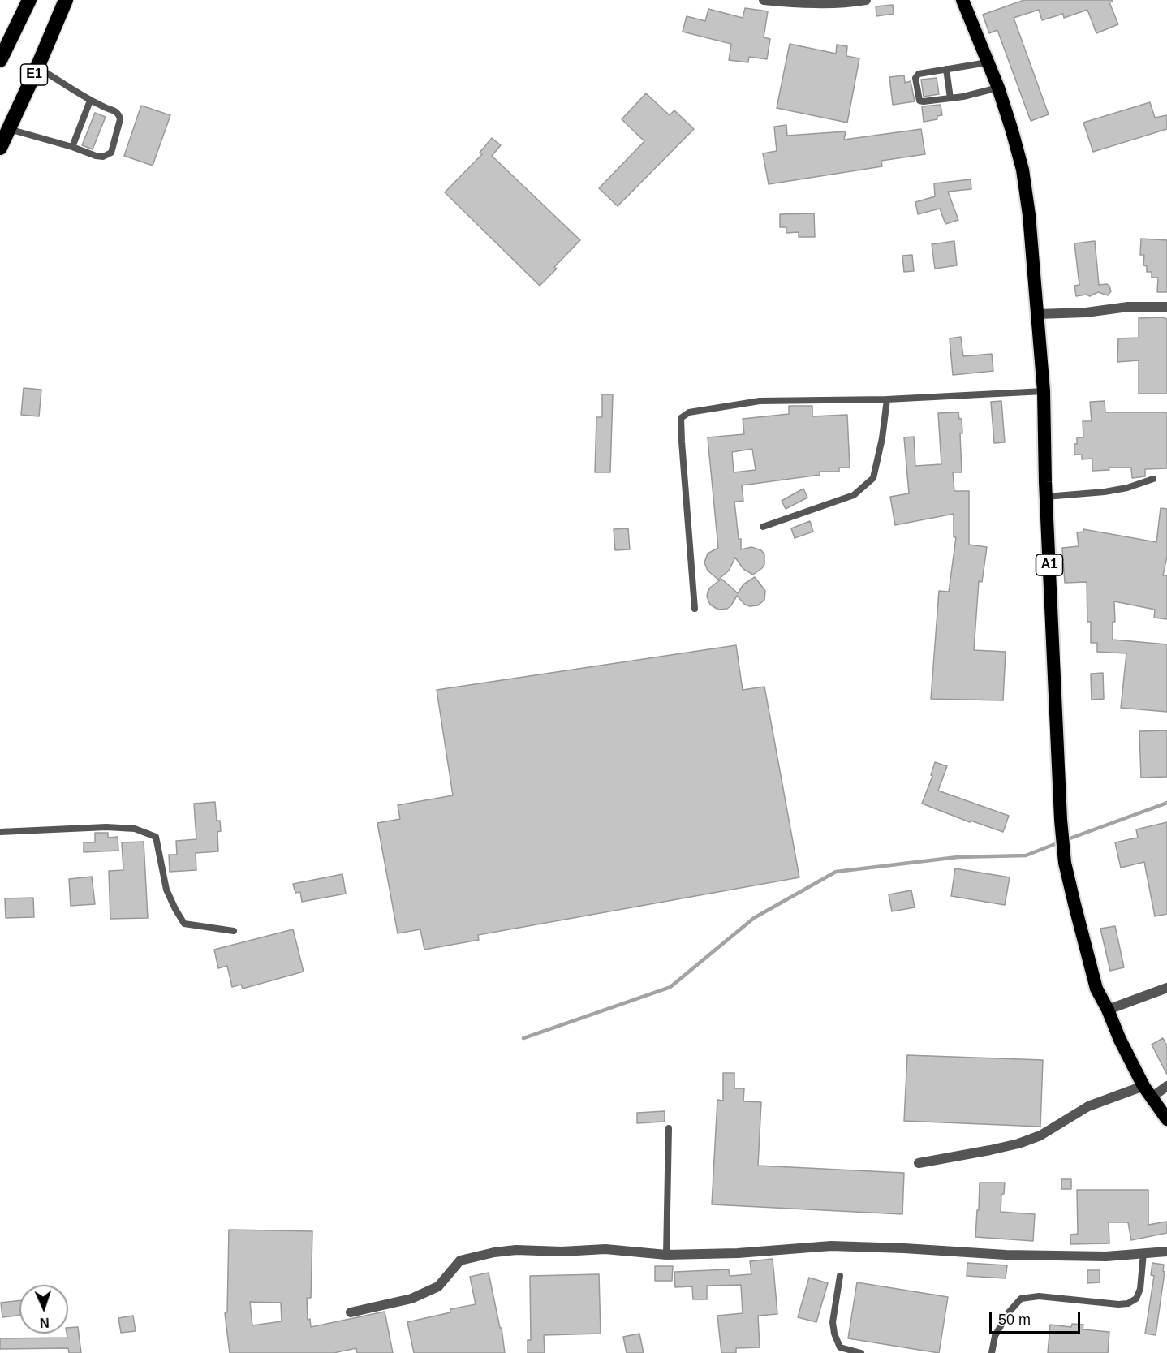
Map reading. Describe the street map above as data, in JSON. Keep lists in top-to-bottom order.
{
  "streets": {
    "highway": ["E1", "A1"]
  },
  "scale_bar": "50 m",
  "north": "bottom"
}
